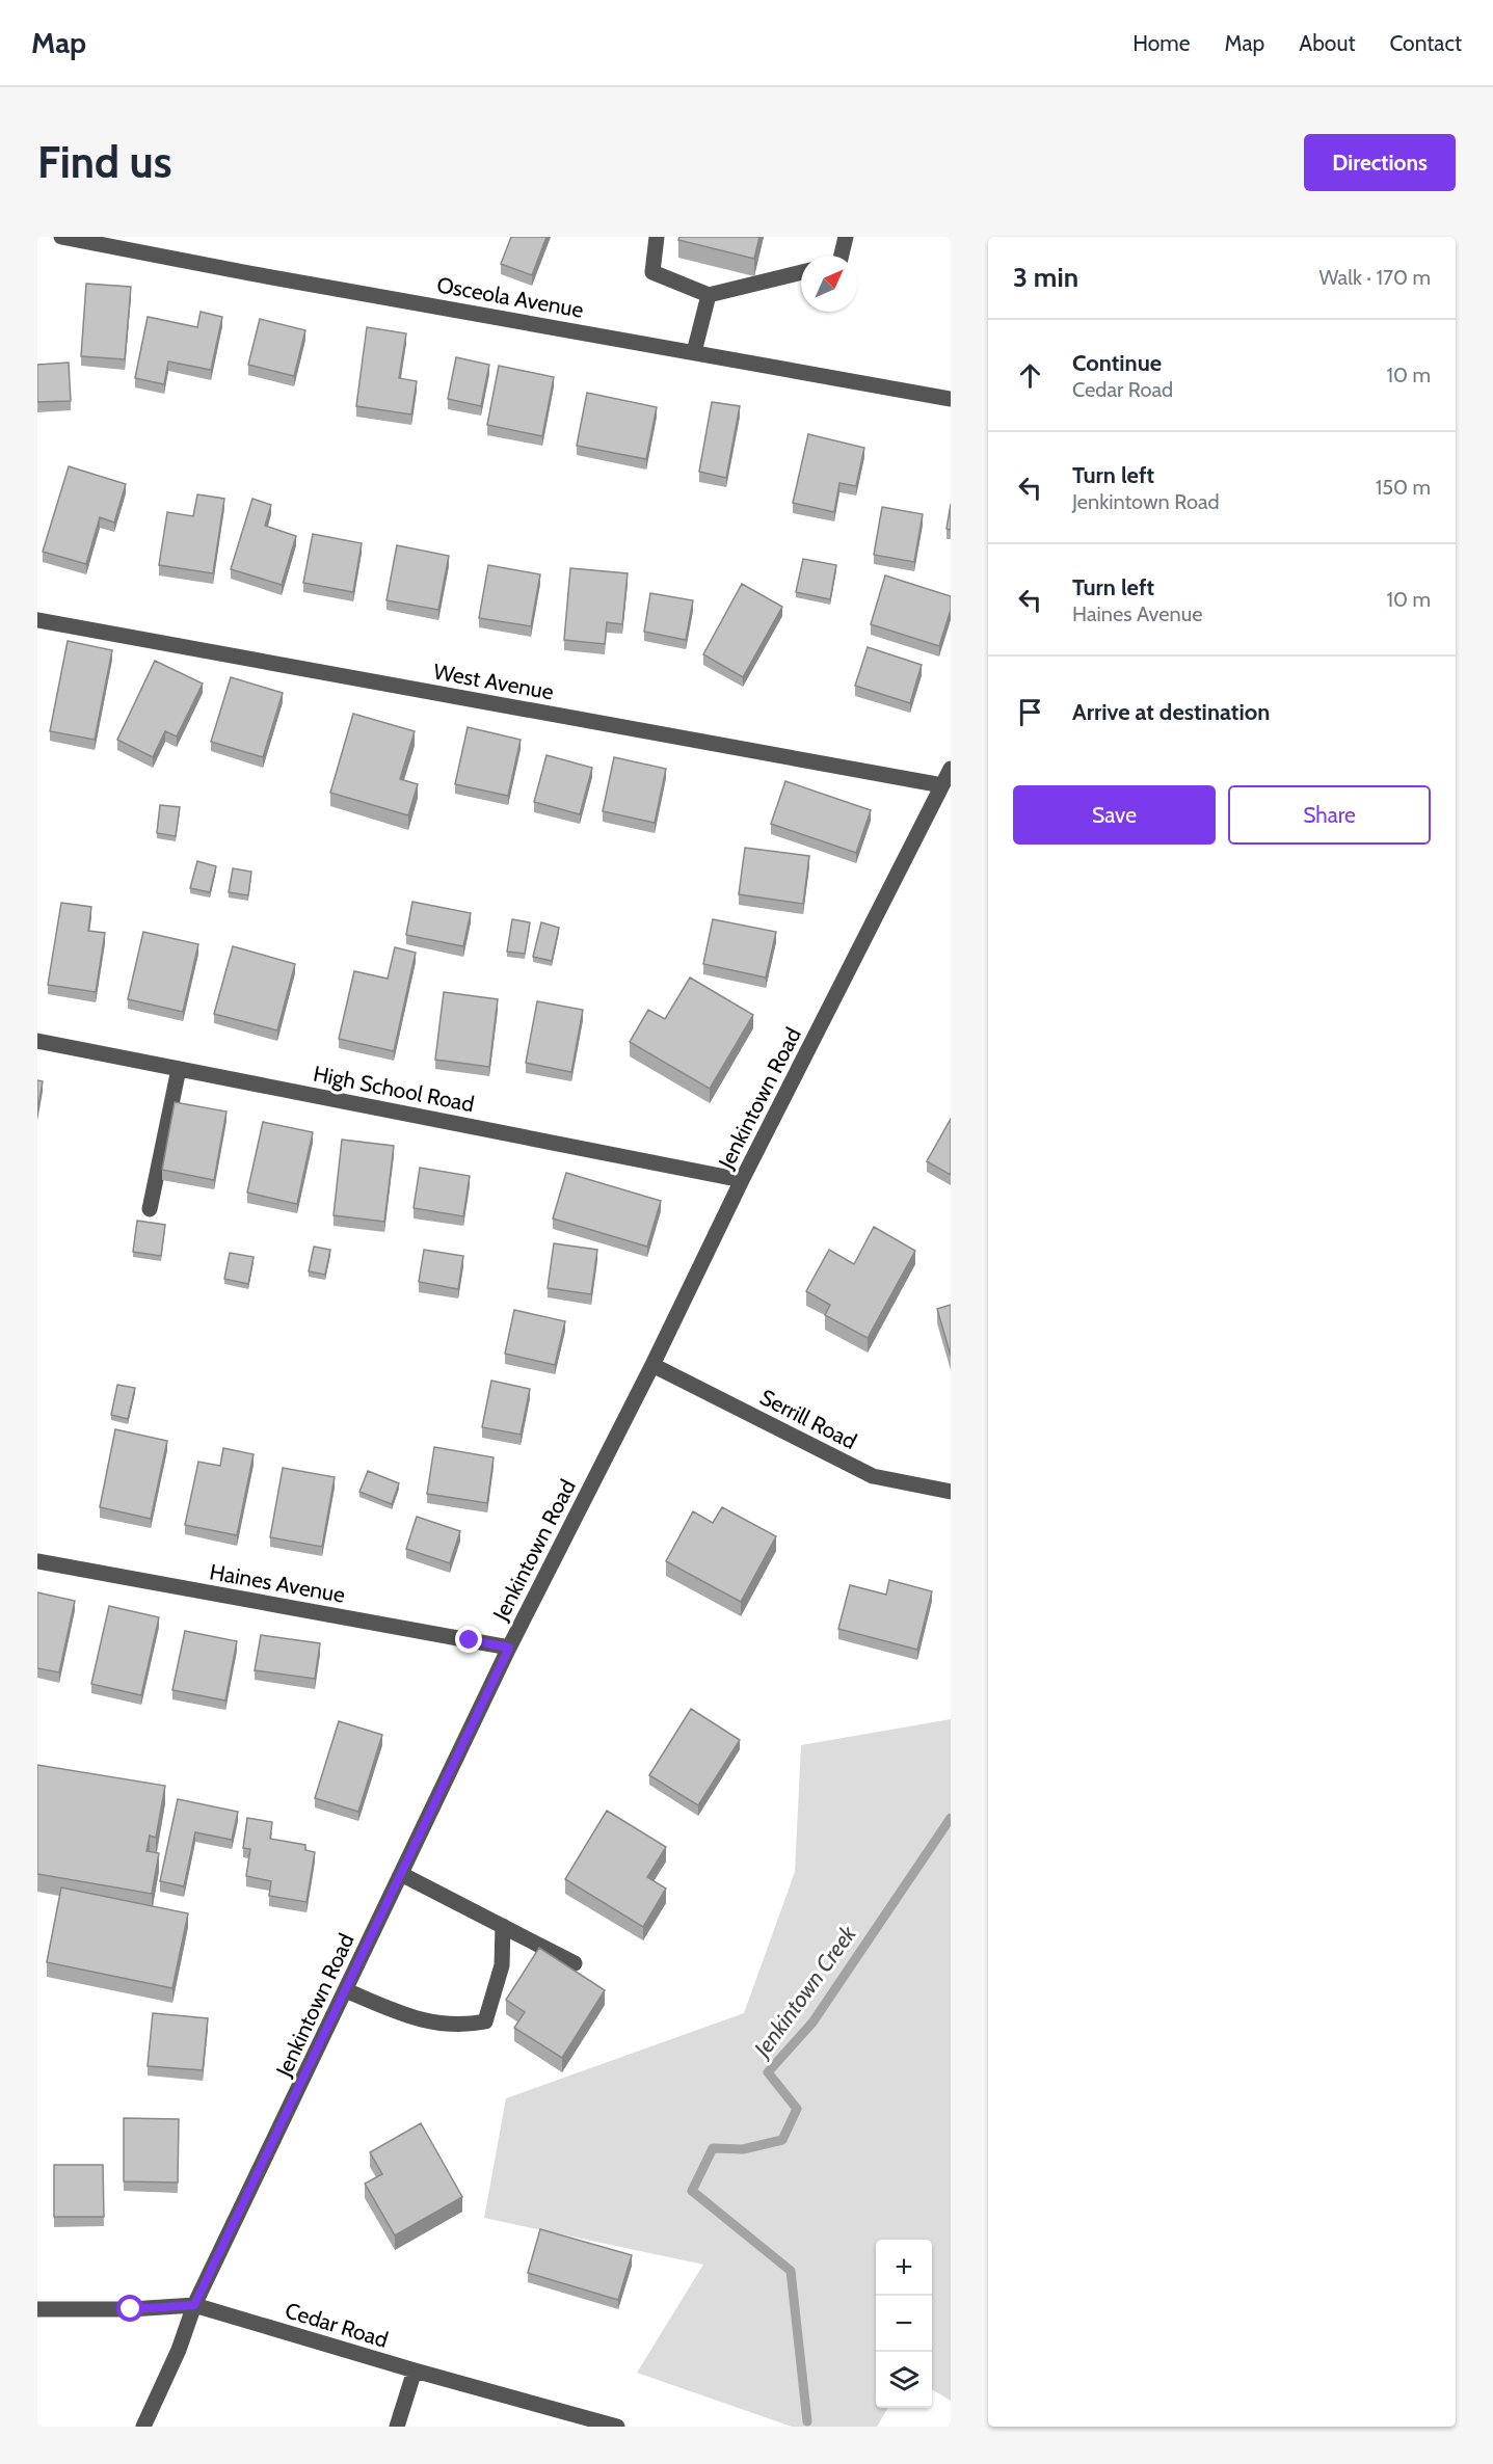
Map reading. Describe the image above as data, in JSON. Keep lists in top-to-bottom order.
{
  "streets": {
    "street": [
      "Osceola Avenue",
      "West Avenue",
      "High School Road",
      "Jenkintown Road",
      "Serrill Road",
      "Haines Avenue",
      "Cedar Road"
    ]
  },
  "crossings": [
    ["West Avenue", "Jenkintown Road"],
    ["High School Road", "Jenkintown Road"],
    ["Jenkintown Road", "Serrill Road"],
    ["Jenkintown Road", "Haines Avenue"],
    ["Jenkintown Road", "Cedar Road"]
  ],
  "water": ["Jenkintown Creek"],
  "north": "top right",
  "page": {
    "header": "Map",
    "nav": [
      "Home",
      "Map",
      "About",
      "Contact"
    ],
    "buttons": [
      "Directions",
      ["Save", "Share"]
    ],
    "title": "Find us",
    "heading": ["3 min", "Walk · 170 m"],
    "list": [
      ["Continue", "Cedar Road", "10 m"],
      ["Turn left", "Jenkintown Road", "150 m"],
      ["Turn left", "Haines Avenue", "10 m"],
      "Arrive at destination"
    ],
    "map_buttons": ["+", "−"]
  }
}
